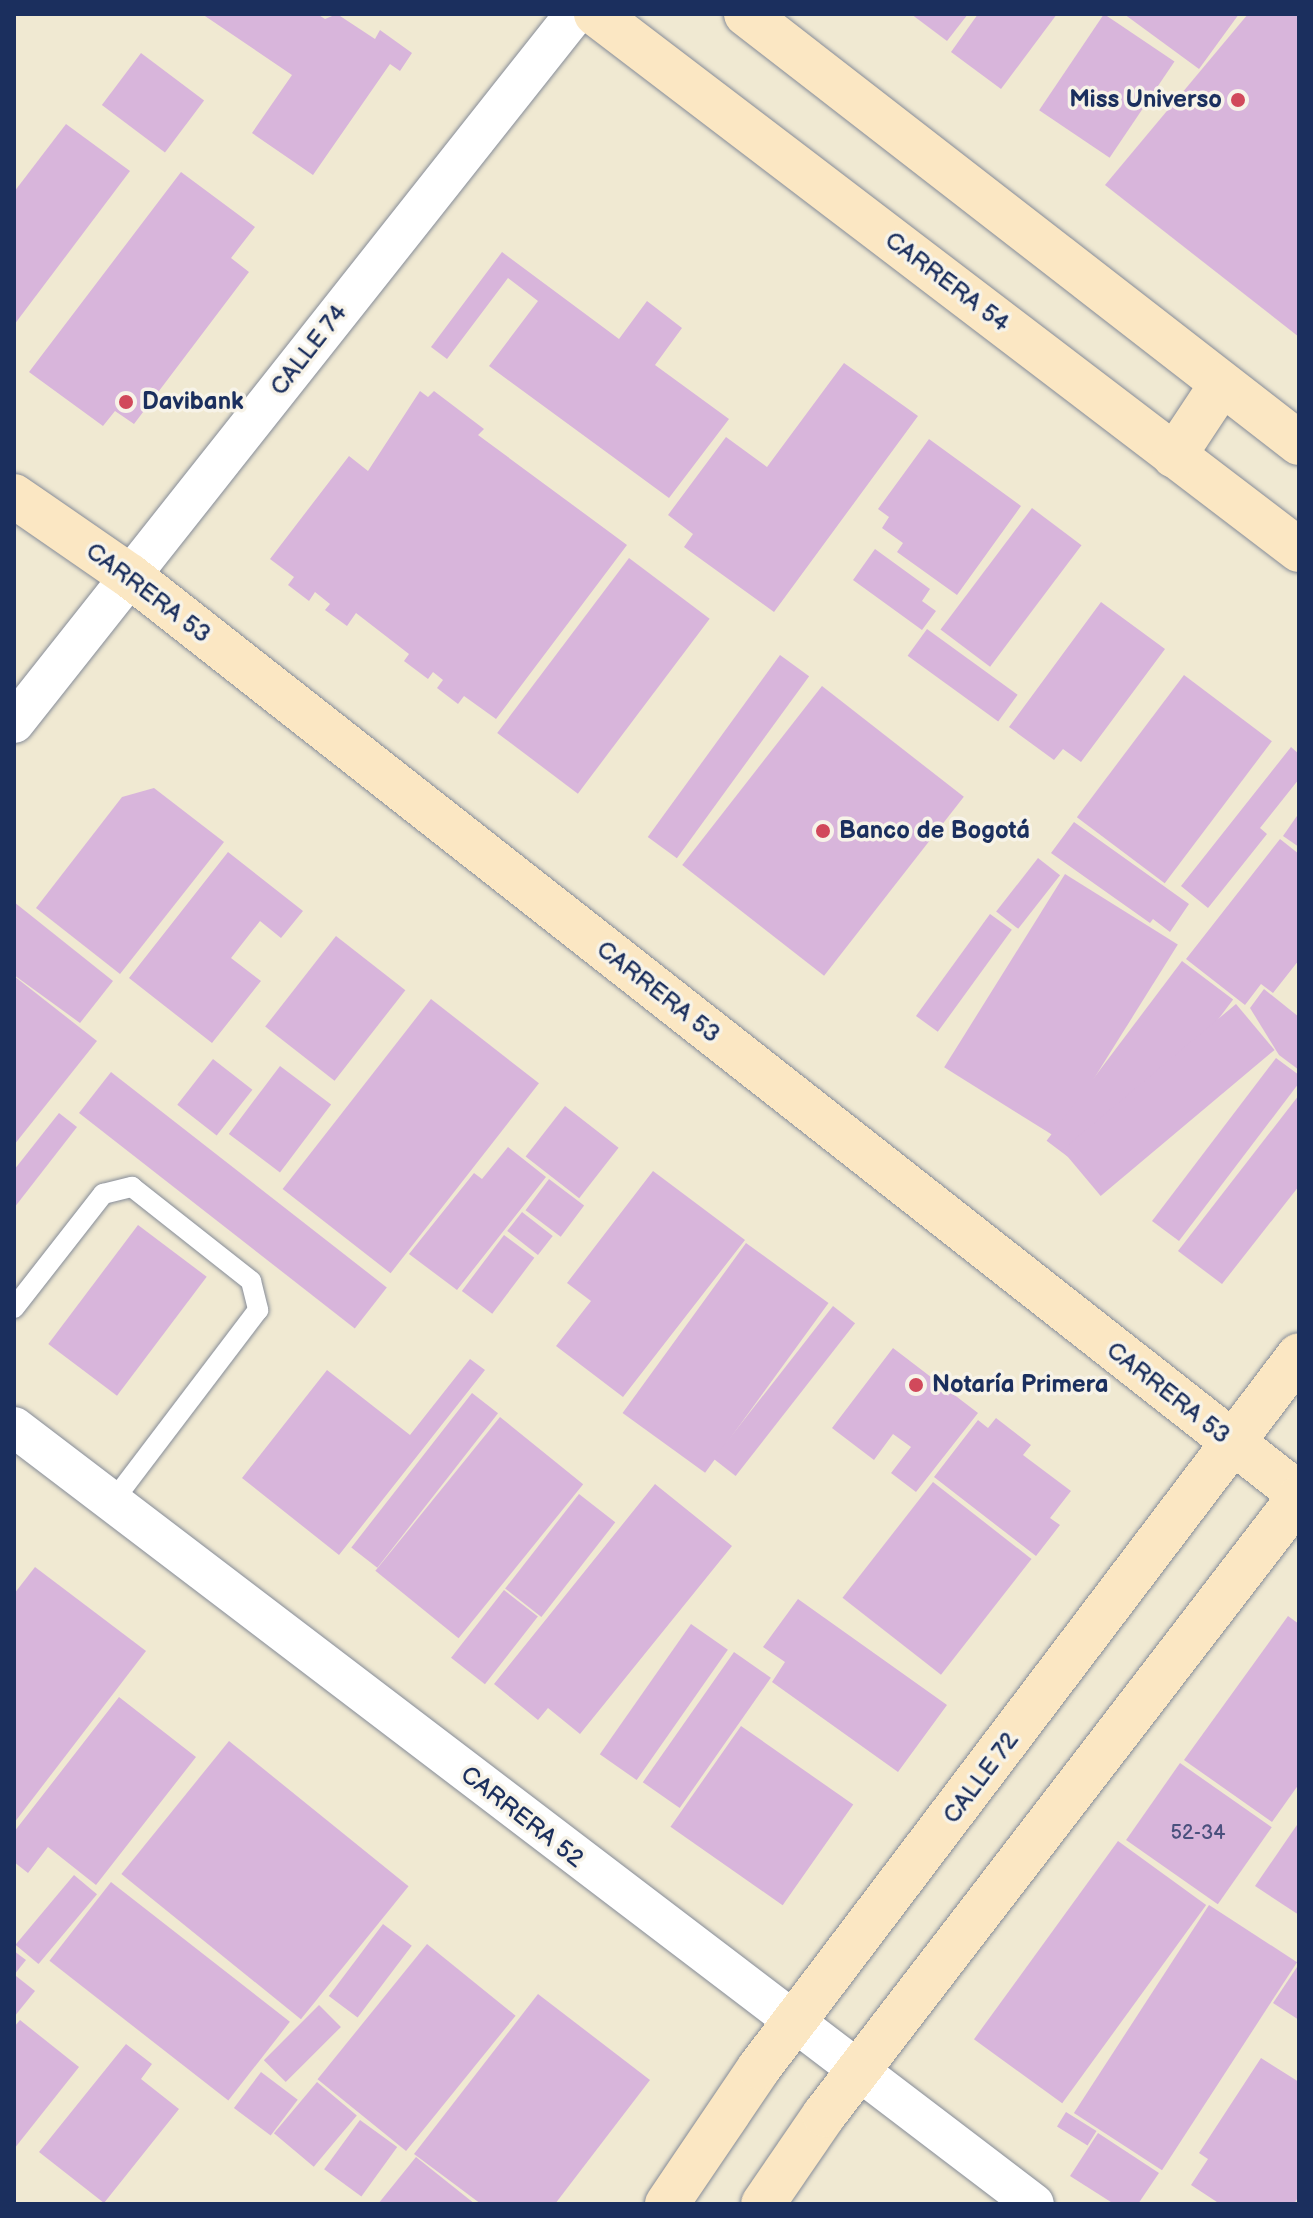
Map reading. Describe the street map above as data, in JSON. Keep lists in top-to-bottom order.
{
  "streets": {
    "main road": ["CARRERA 54", "CARRERA 53", "CALLE 72"],
    "street": ["CALLE 74", "CARRERA 52"]
  },
  "crossings": [
    ["CALLE 74", "CARRERA 53"],
    ["CARRERA 53", "CALLE 72"],
    ["CALLE 72", "CARRERA 52"]
  ],
  "places": [
    "Miss Universo",
    "Davibank",
    "Banco de Bogotá",
    "Notaría Primera"
  ],
  "house_numbers": ["52-34"]
}
